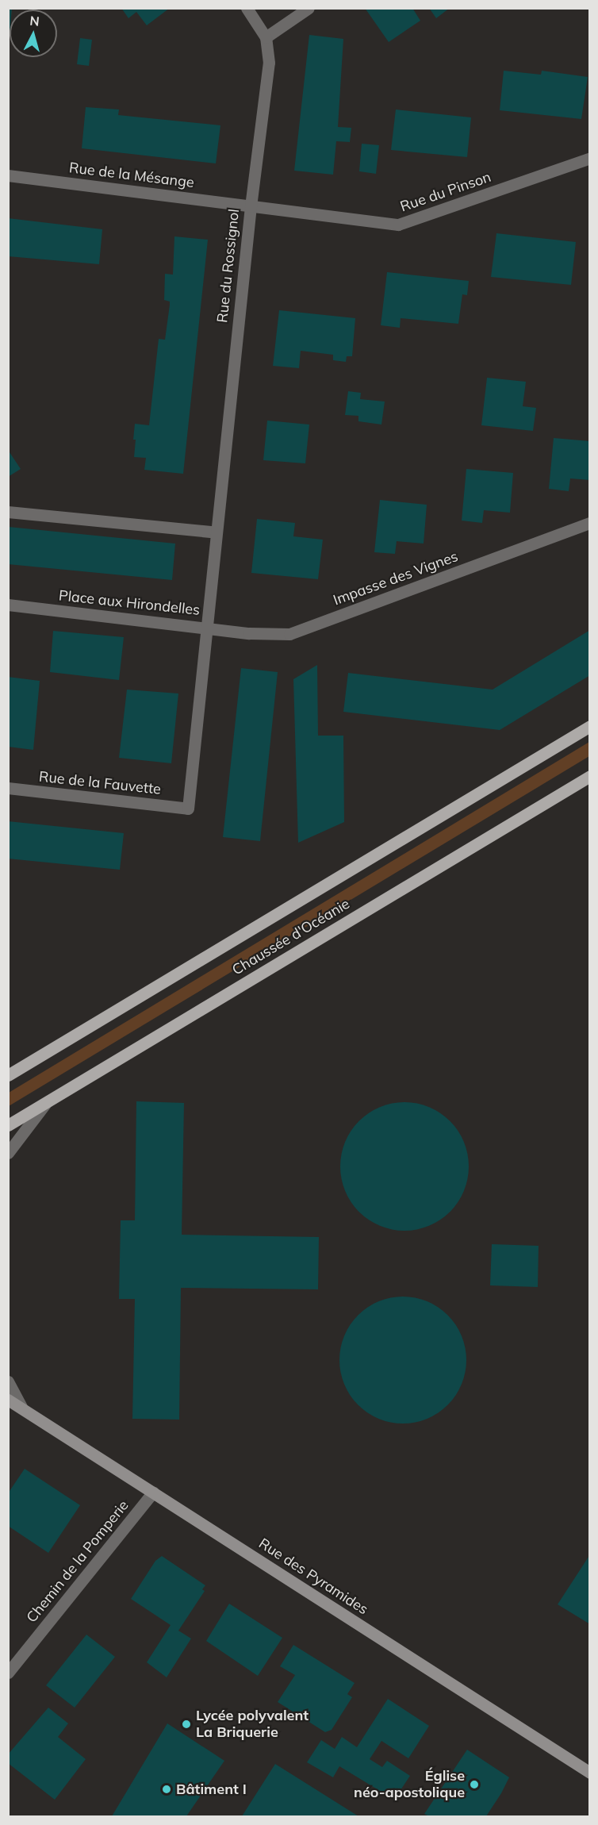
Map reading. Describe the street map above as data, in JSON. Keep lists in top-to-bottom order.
{
  "streets": {
    "main road": ["Chaussée d'Océanie"],
    "street": [
      "Rue de la Mésange",
      "Rue du Pinson",
      "Rue du Rossignol",
      "Impasse des Vignes",
      "Place aux Hirondelles",
      "Rue de la Fauvette",
      "Chemin de la Pomperie",
      "Rue des Pyramides"
    ]
  },
  "crossings": [
    ["Rue de la Mésange", "Rue du Pinson"],
    ["Rue de la Mésange", "Rue du Rossignol"],
    ["Rue du Pinson", "Rue du Rossignol"],
    ["Rue du Rossignol", "Impasse des Vignes"],
    ["Rue du Rossignol", "Place aux Hirondelles"],
    ["Impasse des Vignes", "Place aux Hirondelles"],
    ["Place aux Hirondelles", "Rue de la Fauvette"],
    ["Chemin de la Pomperie", "Rue des Pyramides"]
  ],
  "places": ["Lycée polyvalent La Briquerie", "Église néo-apostolique", "Bâtiment I"],
  "north": "top"
}
